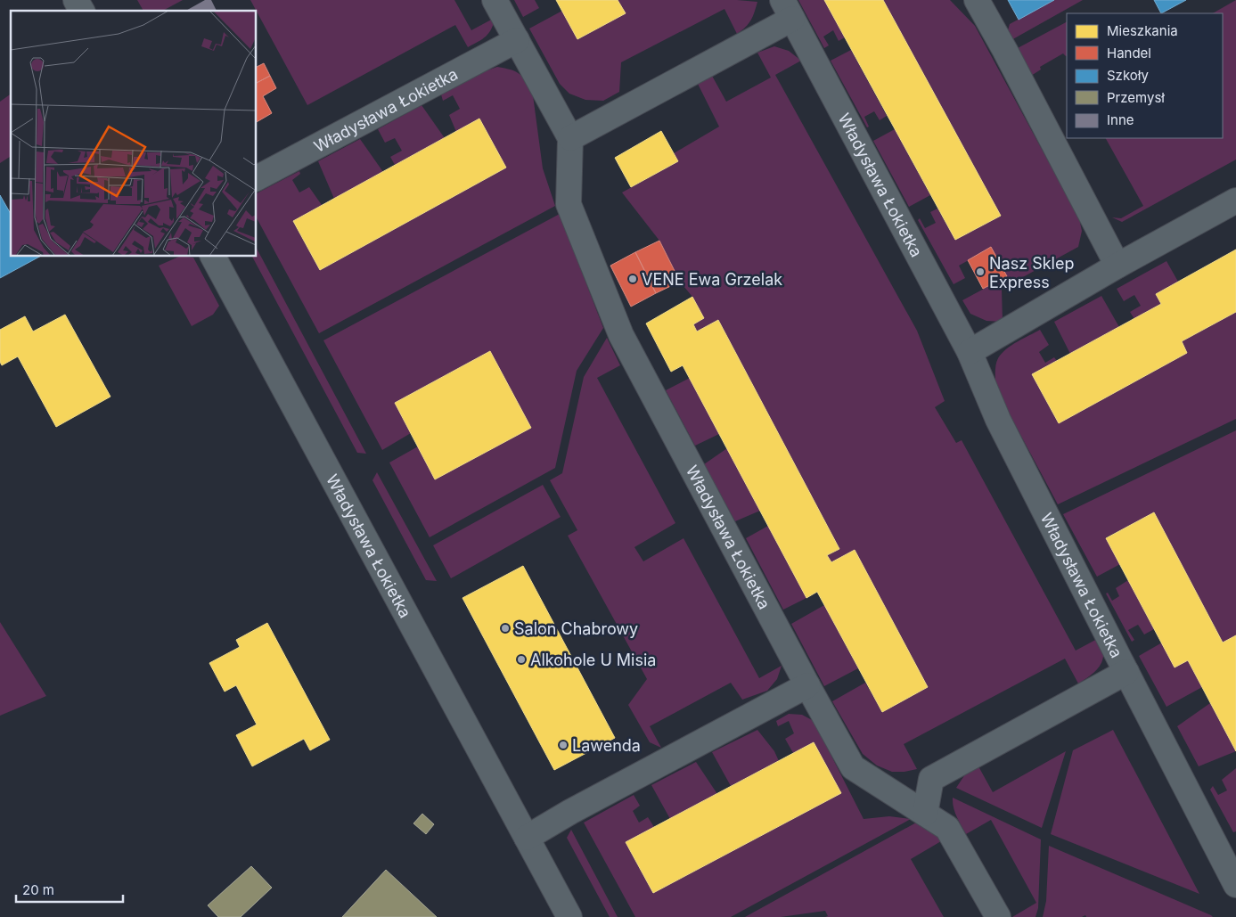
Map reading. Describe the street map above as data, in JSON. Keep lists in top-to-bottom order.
{
  "streets": {
    "street": ["Władysława Łokietka"]
  },
  "places": [
    "Nasz Sklep Express",
    "VENE Ewa Grzelak",
    "Salon Chabrowy",
    "Alkohole U Misia",
    "Lawenda"
  ],
  "legend": [
    "Mieszkania",
    "Handel",
    "Szkoły",
    "Przemysł",
    "Inne"
  ],
  "scale_bar": "20 m"
}
